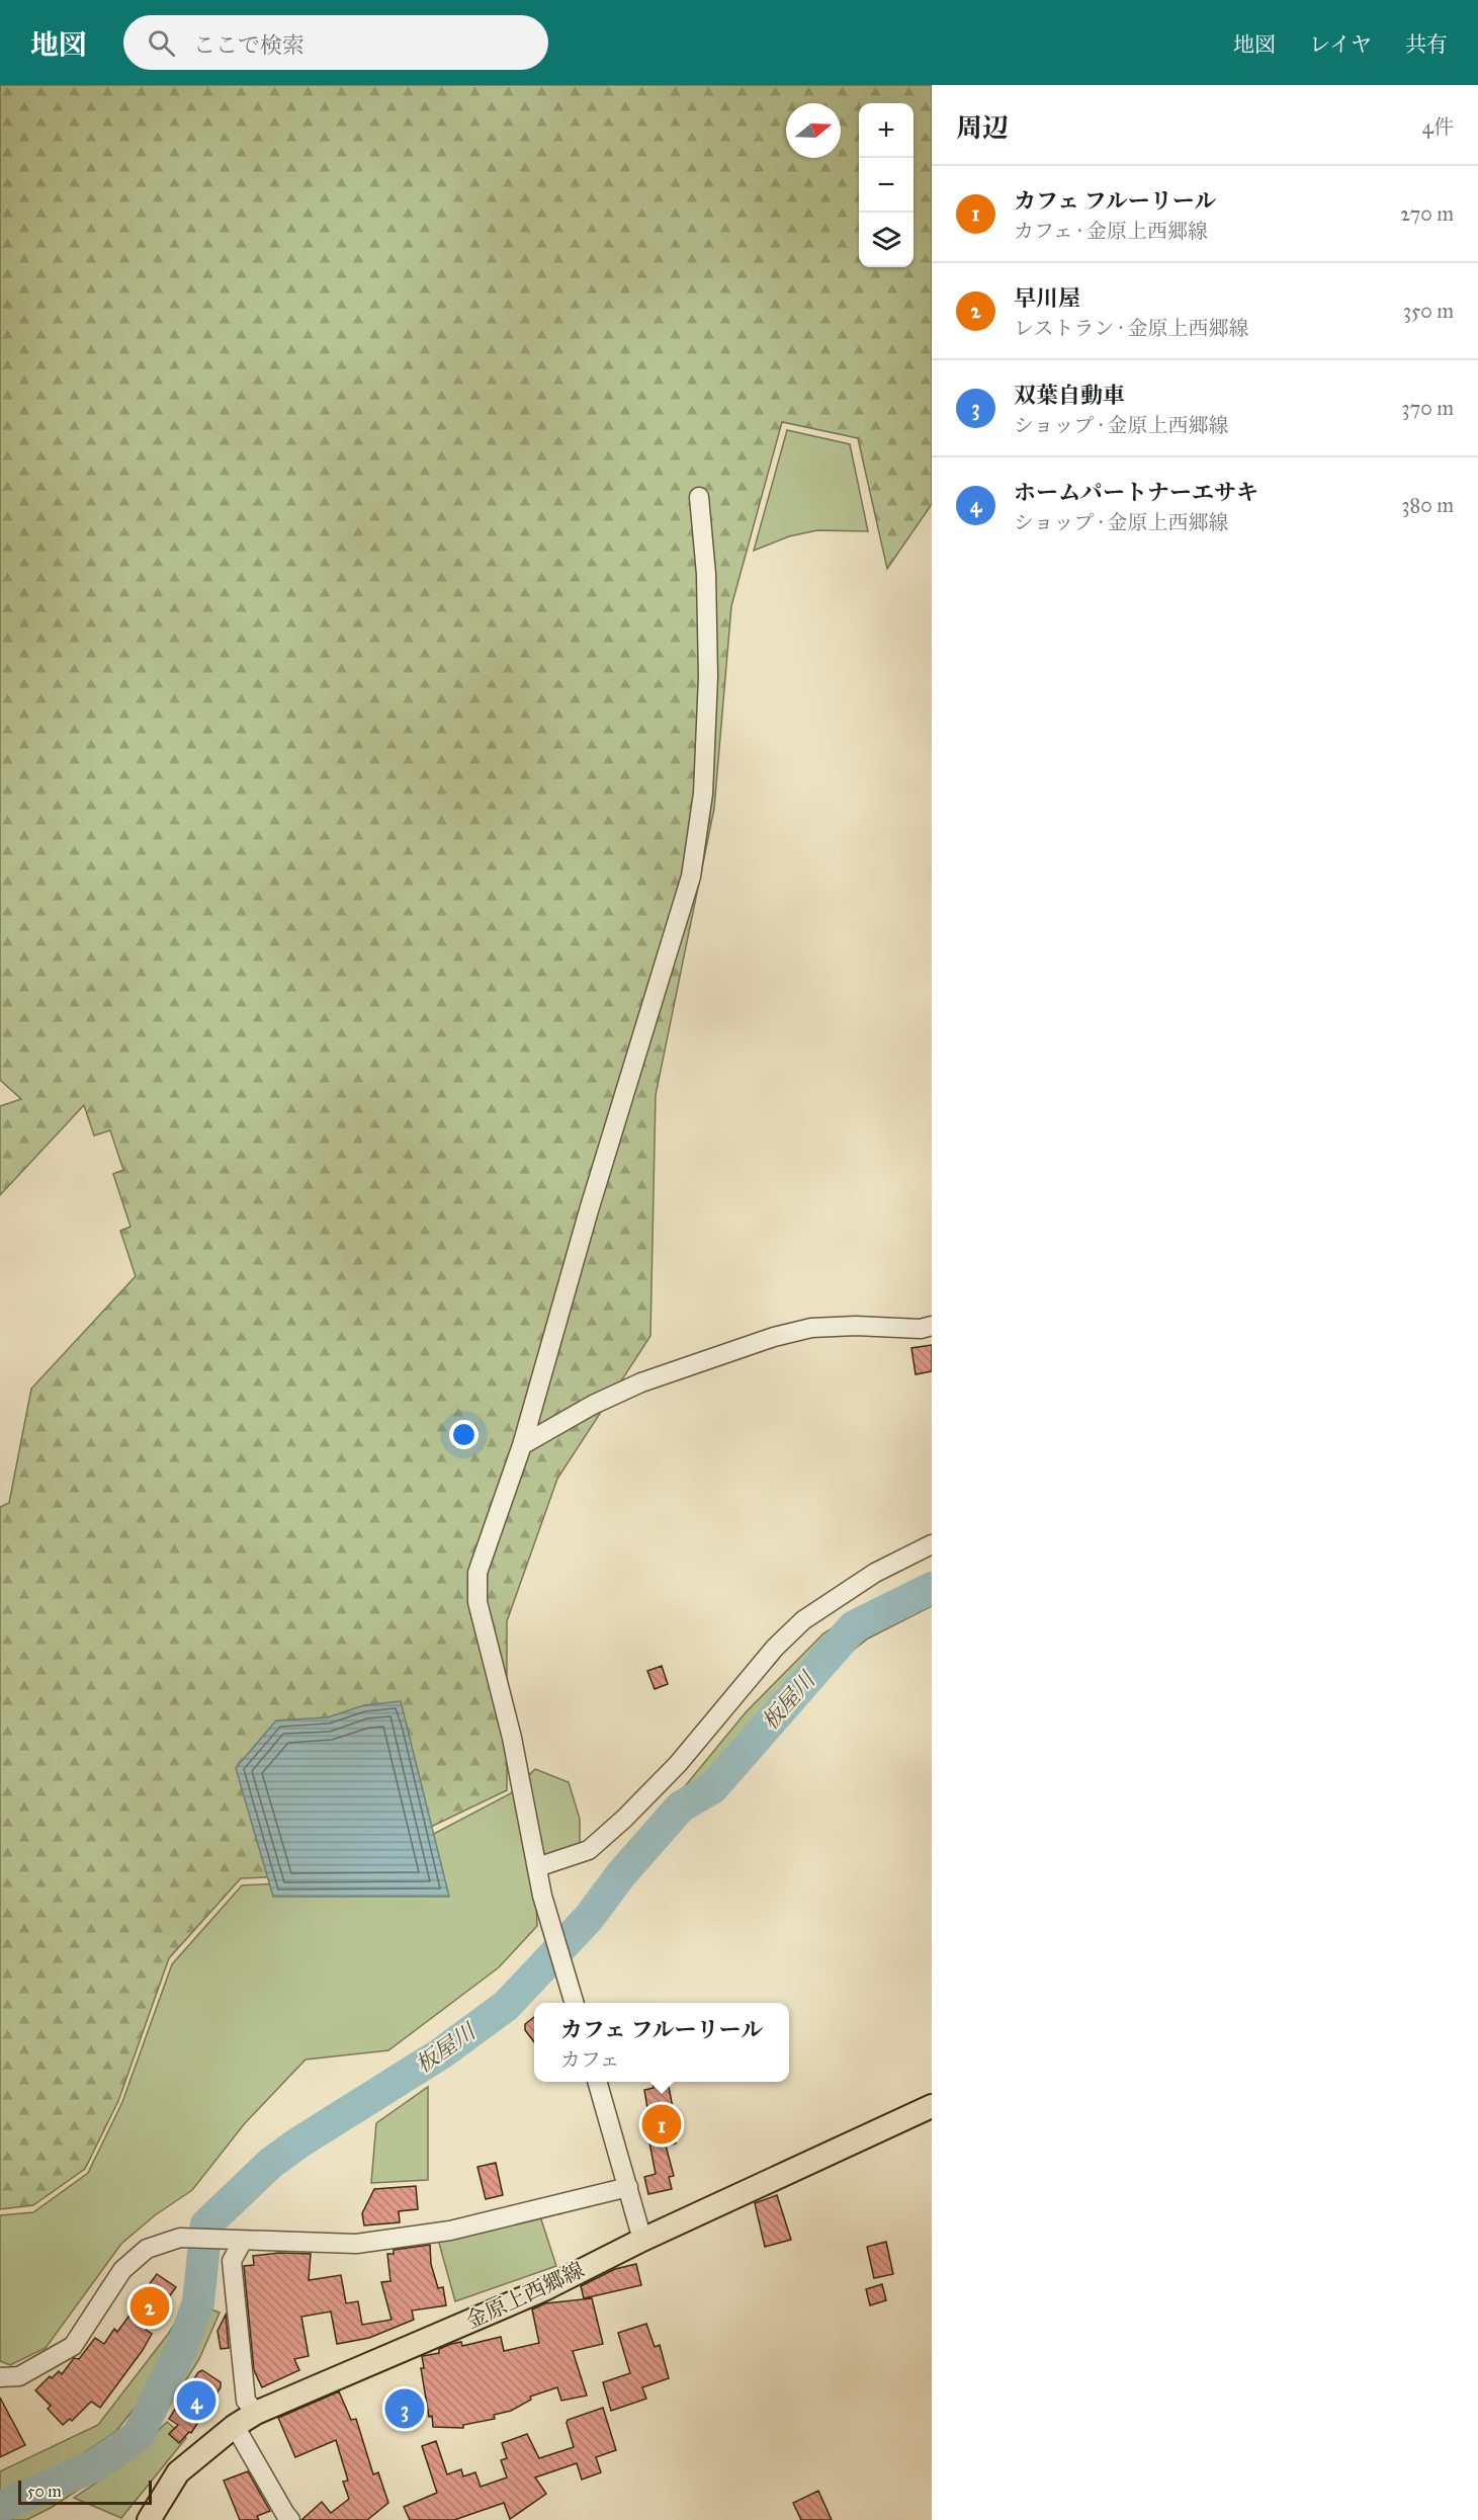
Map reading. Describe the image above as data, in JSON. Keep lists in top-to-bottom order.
{
  "streets": {
    "main road": ["金原上西郷線"]
  },
  "water": ["板屋川"],
  "scale_bar": "50 m",
  "north": "right",
  "page": {
    "header": "地図",
    "search": "ここで検索",
    "nav": ["地図", "レイヤ", "共有"],
    "heading": ["周辺", "4件"],
    "map_buttons": ["+", "−"],
    "list": [
      {
        "mark": "1",
        "name": "カフェ フルーリール",
        "note": "カフェ · 金原上西郷線",
        "value": "270 m"
      },
      {
        "mark": "2",
        "name": "早川屋",
        "note": "レストラン · 金原上西郷線",
        "value": "350 m"
      },
      {
        "mark": "3",
        "name": "双葉自動車",
        "note": "ショップ · 金原上西郷線",
        "value": "370 m"
      },
      {
        "mark": "4",
        "name": "ホームパートナーエサキ",
        "note": "ショップ · 金原上西郷線",
        "value": "380 m"
      }
    ],
    "popup": ["カフェ フルーリール", "カフェ"],
    "pins": [
      "1",
      "2",
      "4",
      "3"
    ],
    "scale": "50 m"
  }
}
